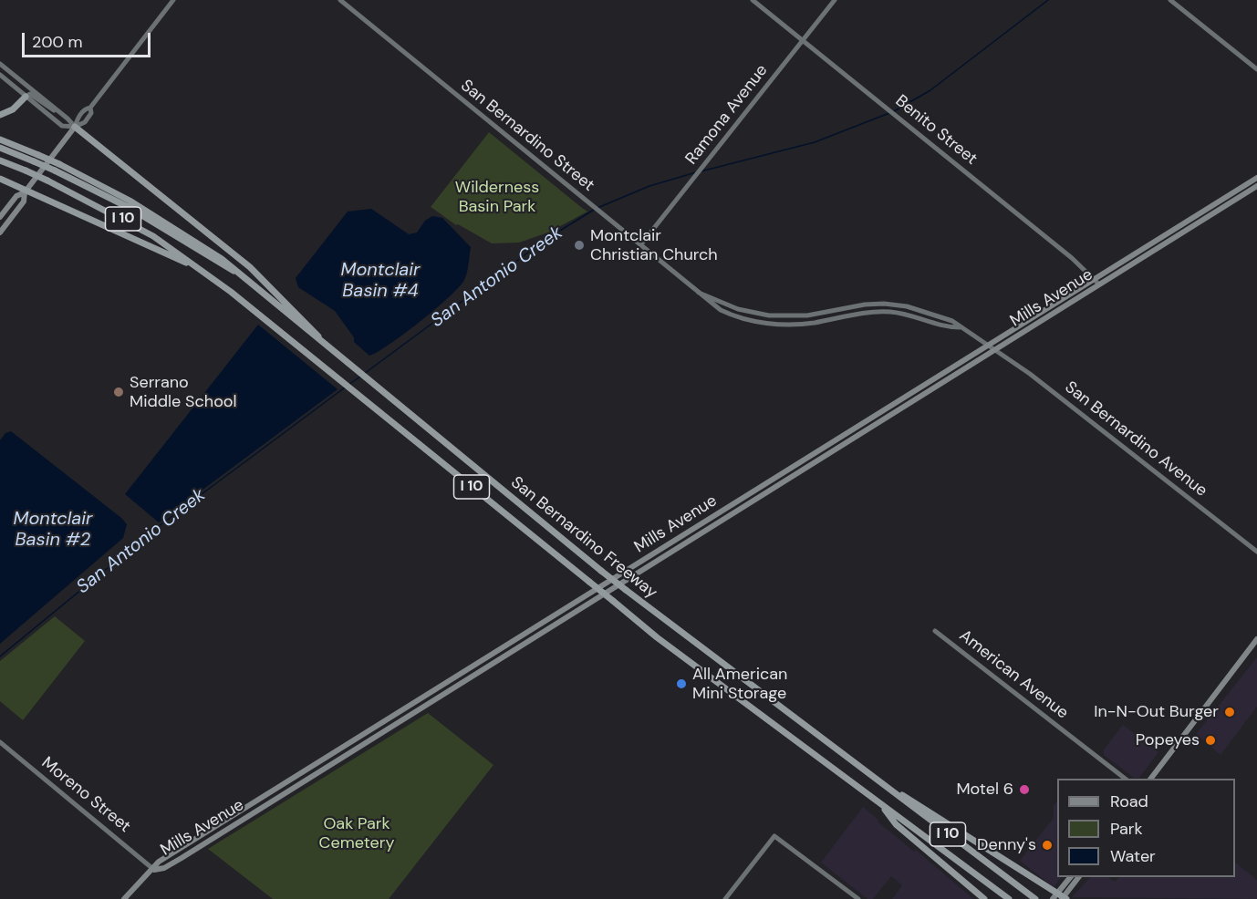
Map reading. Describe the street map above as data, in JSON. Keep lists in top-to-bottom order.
{
  "streets": {
    "highway": ["I 10", "San Bernardino Freeway"],
    "main road": ["Mills Avenue"],
    "street": [
      "Ramona Avenue",
      "Benito Street",
      "San Bernardino Street",
      "San Bernardino Avenue",
      "American Avenue",
      "Moreno Street"
    ]
  },
  "crossings": [
    ["Ramona Avenue", "Benito Street"],
    ["Ramona Avenue", "San Bernardino Street"],
    ["Benito Street", "Mills Avenue"],
    ["San Bernardino Street", "Mills Avenue"],
    ["San Bernardino Street", "San Bernardino Avenue"],
    ["Mills Avenue", "San Bernardino Avenue"],
    ["Mills Avenue", "Moreno Street"]
  ],
  "water": ["Montclair Basin #4", "San Antonio Creek", "Montclair Basin #2"],
  "parks": ["Wilderness Basin Park", "Oak Park Cemetery"],
  "places": [
    "Montclair Christian Church",
    "Serrano Middle School",
    "All American Mini Storage",
    "In-N-Out Burger",
    "Popeyes",
    "Motel 6",
    "Denny's"
  ],
  "legend": ["Road", "Park", "Water"],
  "scale_bar": "200 m"
}
